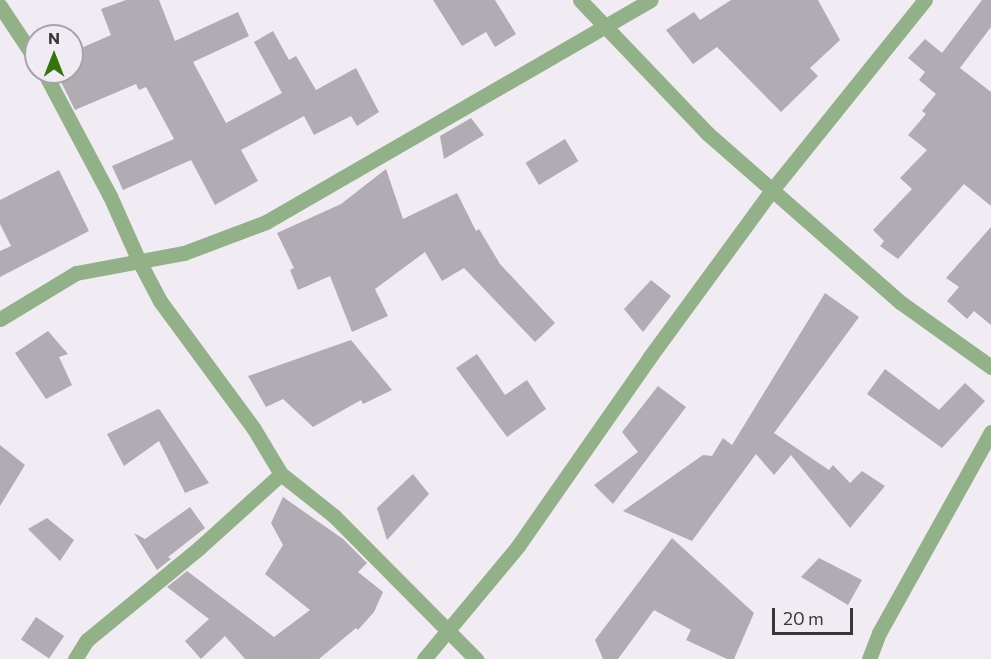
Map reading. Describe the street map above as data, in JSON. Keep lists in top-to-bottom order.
{
  "scale_bar": "20 m",
  "north": "top"
}
